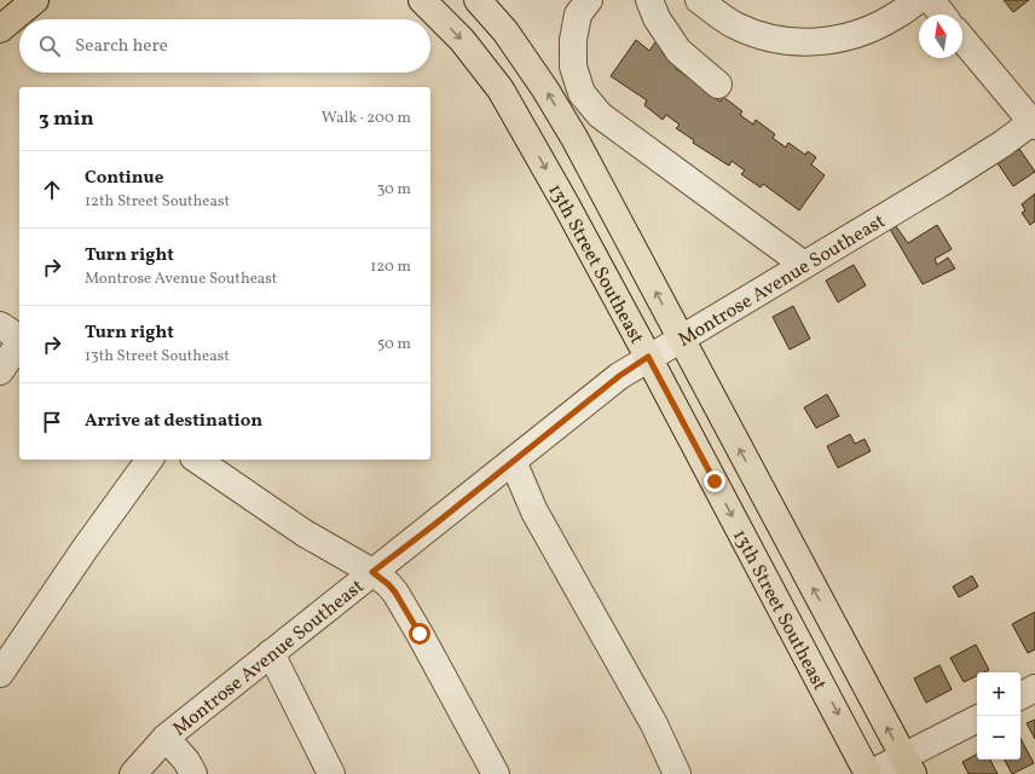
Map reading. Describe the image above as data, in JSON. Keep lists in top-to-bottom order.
{
  "streets": {
    "main road": ["13th Street Southeast"],
    "street": ["Montrose Avenue Southeast"]
  },
  "crossings": [
    ["13th Street Southeast", "Montrose Avenue Southeast"]
  ],
  "north": "top",
  "page": {
    "search": "Search here",
    "heading": ["3 min", "Walk · 200 m"],
    "list": [
      ["Continue", "12th Street Southeast", "30 m"],
      ["Turn right", "Montrose Avenue Southeast", "120 m"],
      ["Turn right", "13th Street Southeast", "50 m"],
      "Arrive at destination"
    ],
    "map_buttons": ["+", "−"]
  }
}
